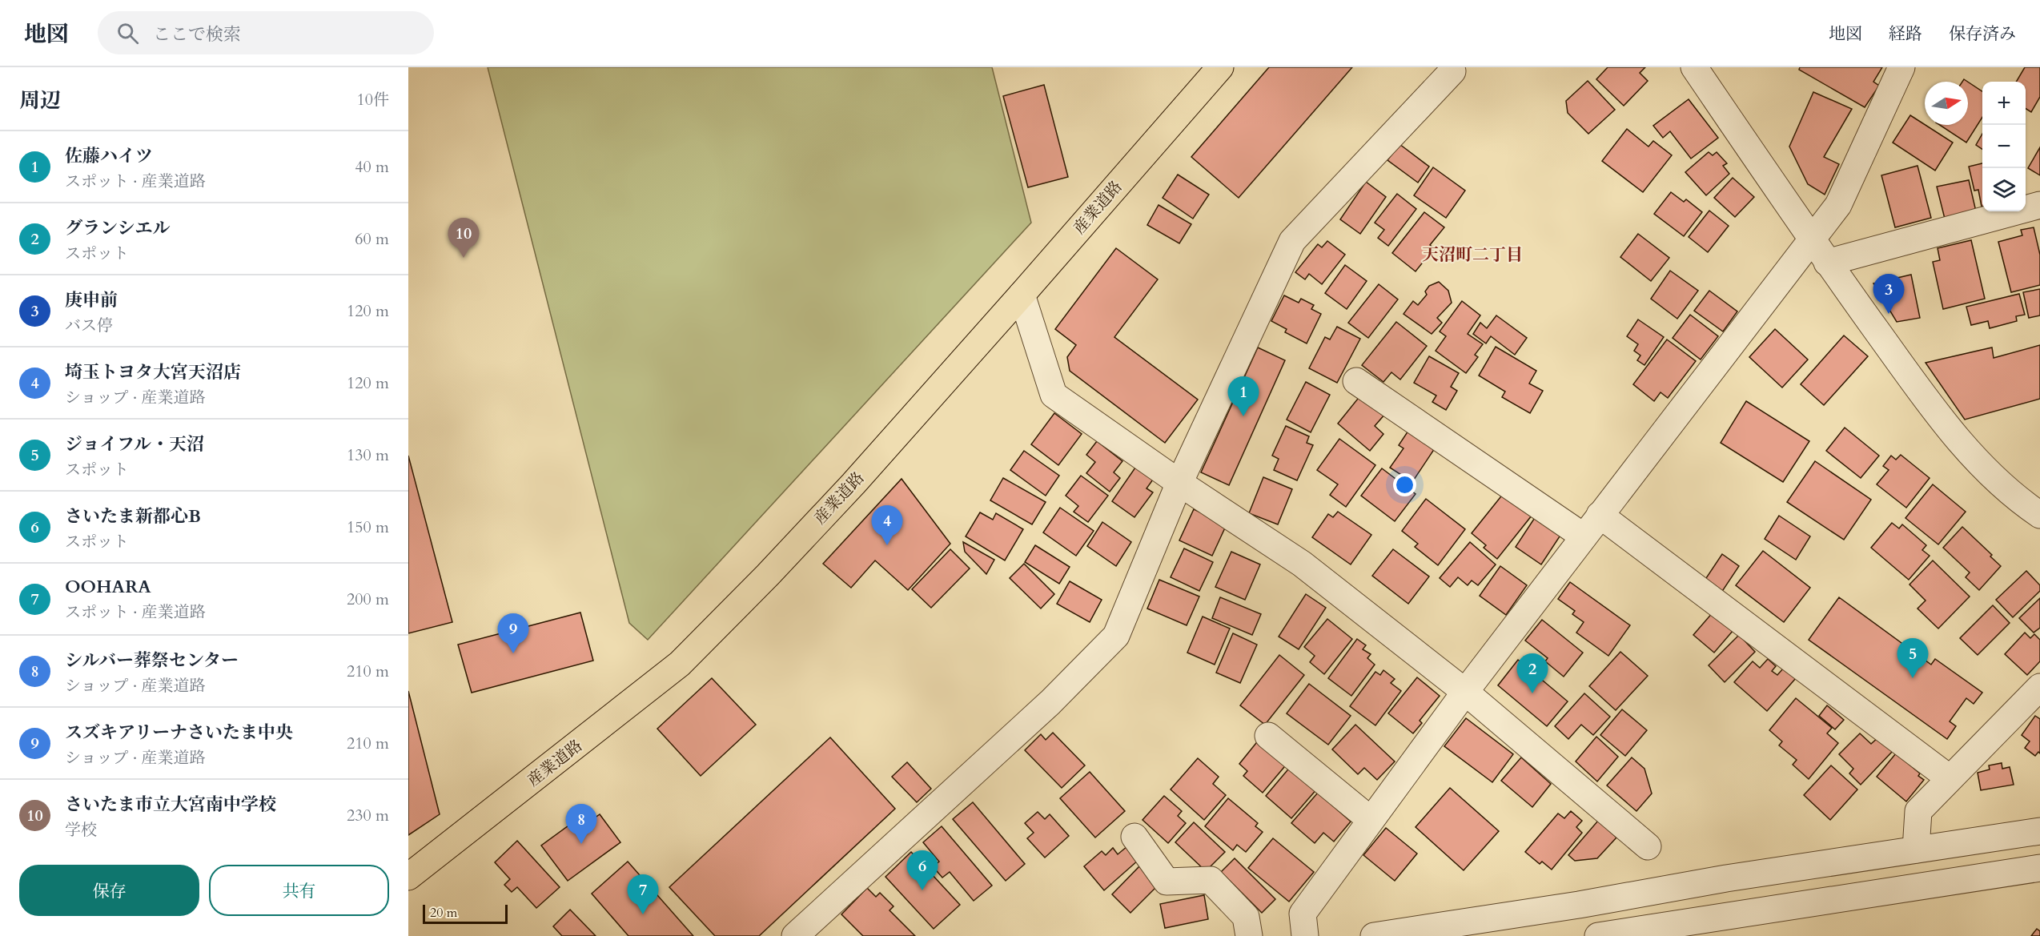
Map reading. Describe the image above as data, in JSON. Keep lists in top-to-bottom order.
{
  "streets": {
    "main road": ["産業道路"]
  },
  "districts": ["天沼町二丁目"],
  "scale_bar": "20 m",
  "north": "right",
  "page": {
    "header": "地図",
    "search": "ここで検索",
    "nav": ["地図", "経路", "保存済み"],
    "heading": ["周辺", "10件"],
    "map_buttons": ["+", "−"],
    "list": [
      {
        "mark": "1",
        "name": "佐藤ハイツ",
        "note": "スポット · 産業道路",
        "value": "40 m"
      },
      {
        "mark": "2",
        "name": "グランシエル",
        "note": "スポット",
        "value": "60 m"
      },
      {
        "mark": "3",
        "name": "庚申前",
        "note": "バス停",
        "value": "120 m"
      },
      {
        "mark": "4",
        "name": "埼玉トヨタ大宮天沼店",
        "note": "ショップ · 産業道路",
        "value": "120 m"
      },
      {
        "mark": "5",
        "name": "ジョイフル・天沼",
        "note": "スポット",
        "value": "130 m"
      },
      {
        "mark": "6",
        "name": "さいたま新都心B",
        "note": "スポット",
        "value": "150 m"
      },
      {
        "mark": "7",
        "name": "OOHARA",
        "note": "スポット · 産業道路",
        "value": "200 m"
      },
      {
        "mark": "8",
        "name": "シルバー葬祭センター",
        "note": "ショップ · 産業道路",
        "value": "210 m"
      },
      {
        "mark": "9",
        "name": "スズキアリーナさいたま中央",
        "note": "ショップ · 産業道路",
        "value": "210 m"
      },
      {
        "mark": "10",
        "name": "さいたま市立大宮南中学校",
        "note": "学校",
        "value": "230 m"
      }
    ],
    "pins": [
      "10",
      "3",
      "1",
      "4",
      "9",
      "5",
      "2",
      "8",
      "6",
      "7"
    ],
    "buttons": ["保存", "共有"],
    "scale": "20 m"
  }
}
